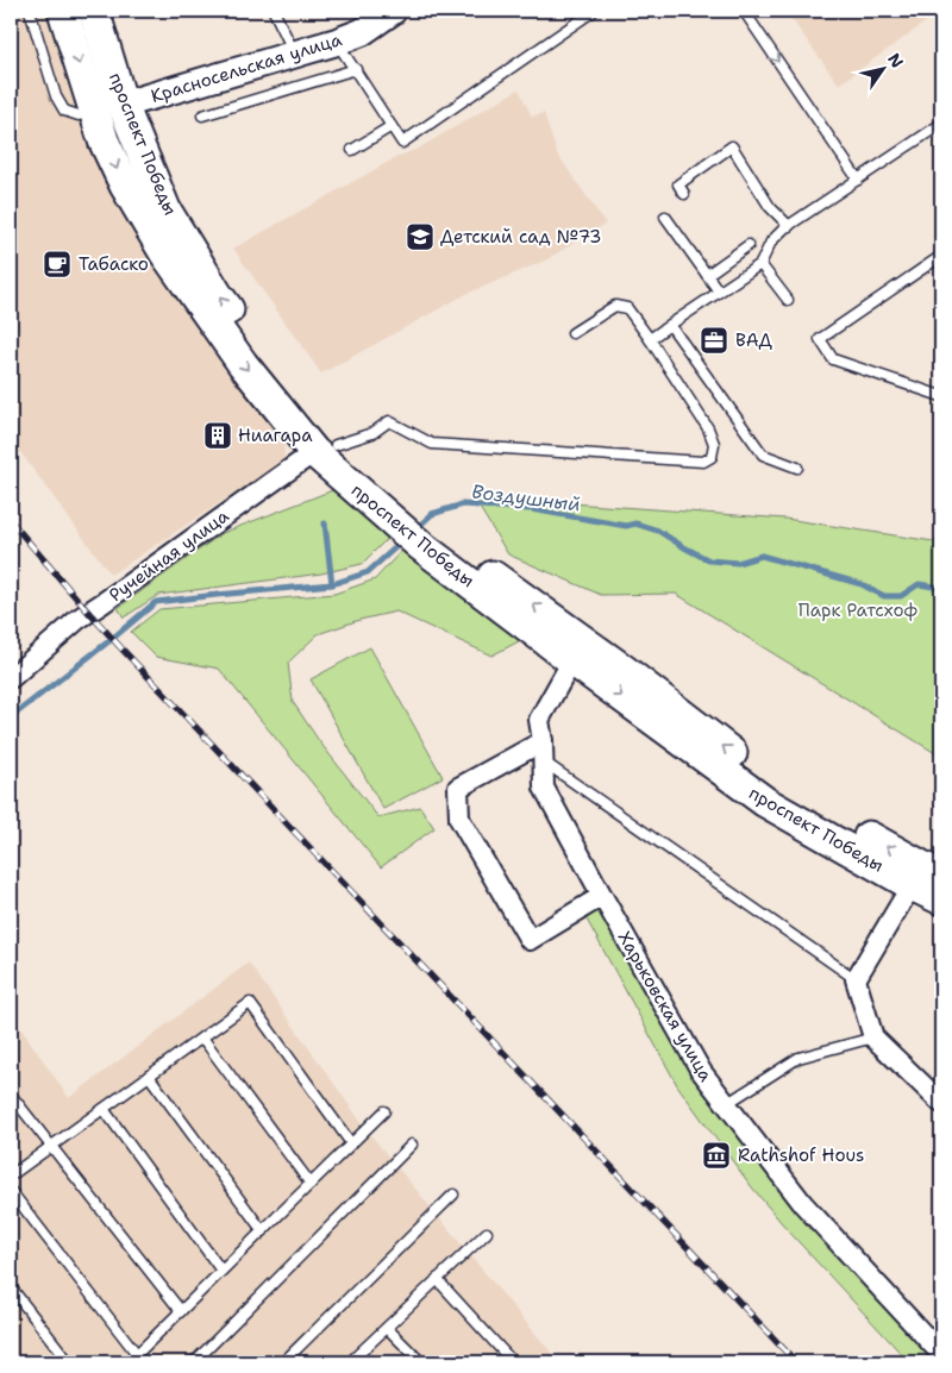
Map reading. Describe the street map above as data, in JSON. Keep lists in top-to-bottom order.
{
  "streets": {
    "main road": ["Красносельская улица", "проспект Победы"],
    "street": ["Ручейная улица", "Харьковская улица"]
  },
  "crossings": [
    ["Красносельская улица", "проспект Победы"],
    ["проспект Победы", "Ручейная улица"],
    ["проспект Победы", "Харьковская улица"]
  ],
  "water": ["Воздушный"],
  "parks": ["Парк Ратсхоф"],
  "places": {
    "school or university": ["Детский сад №73"],
    "cafe": ["Табаско"],
    "office": ["ВАД"],
    "building": ["Ниагара"],
    "museum": ["Rathshof Hous"]
  },
  "north": "top right"
}
